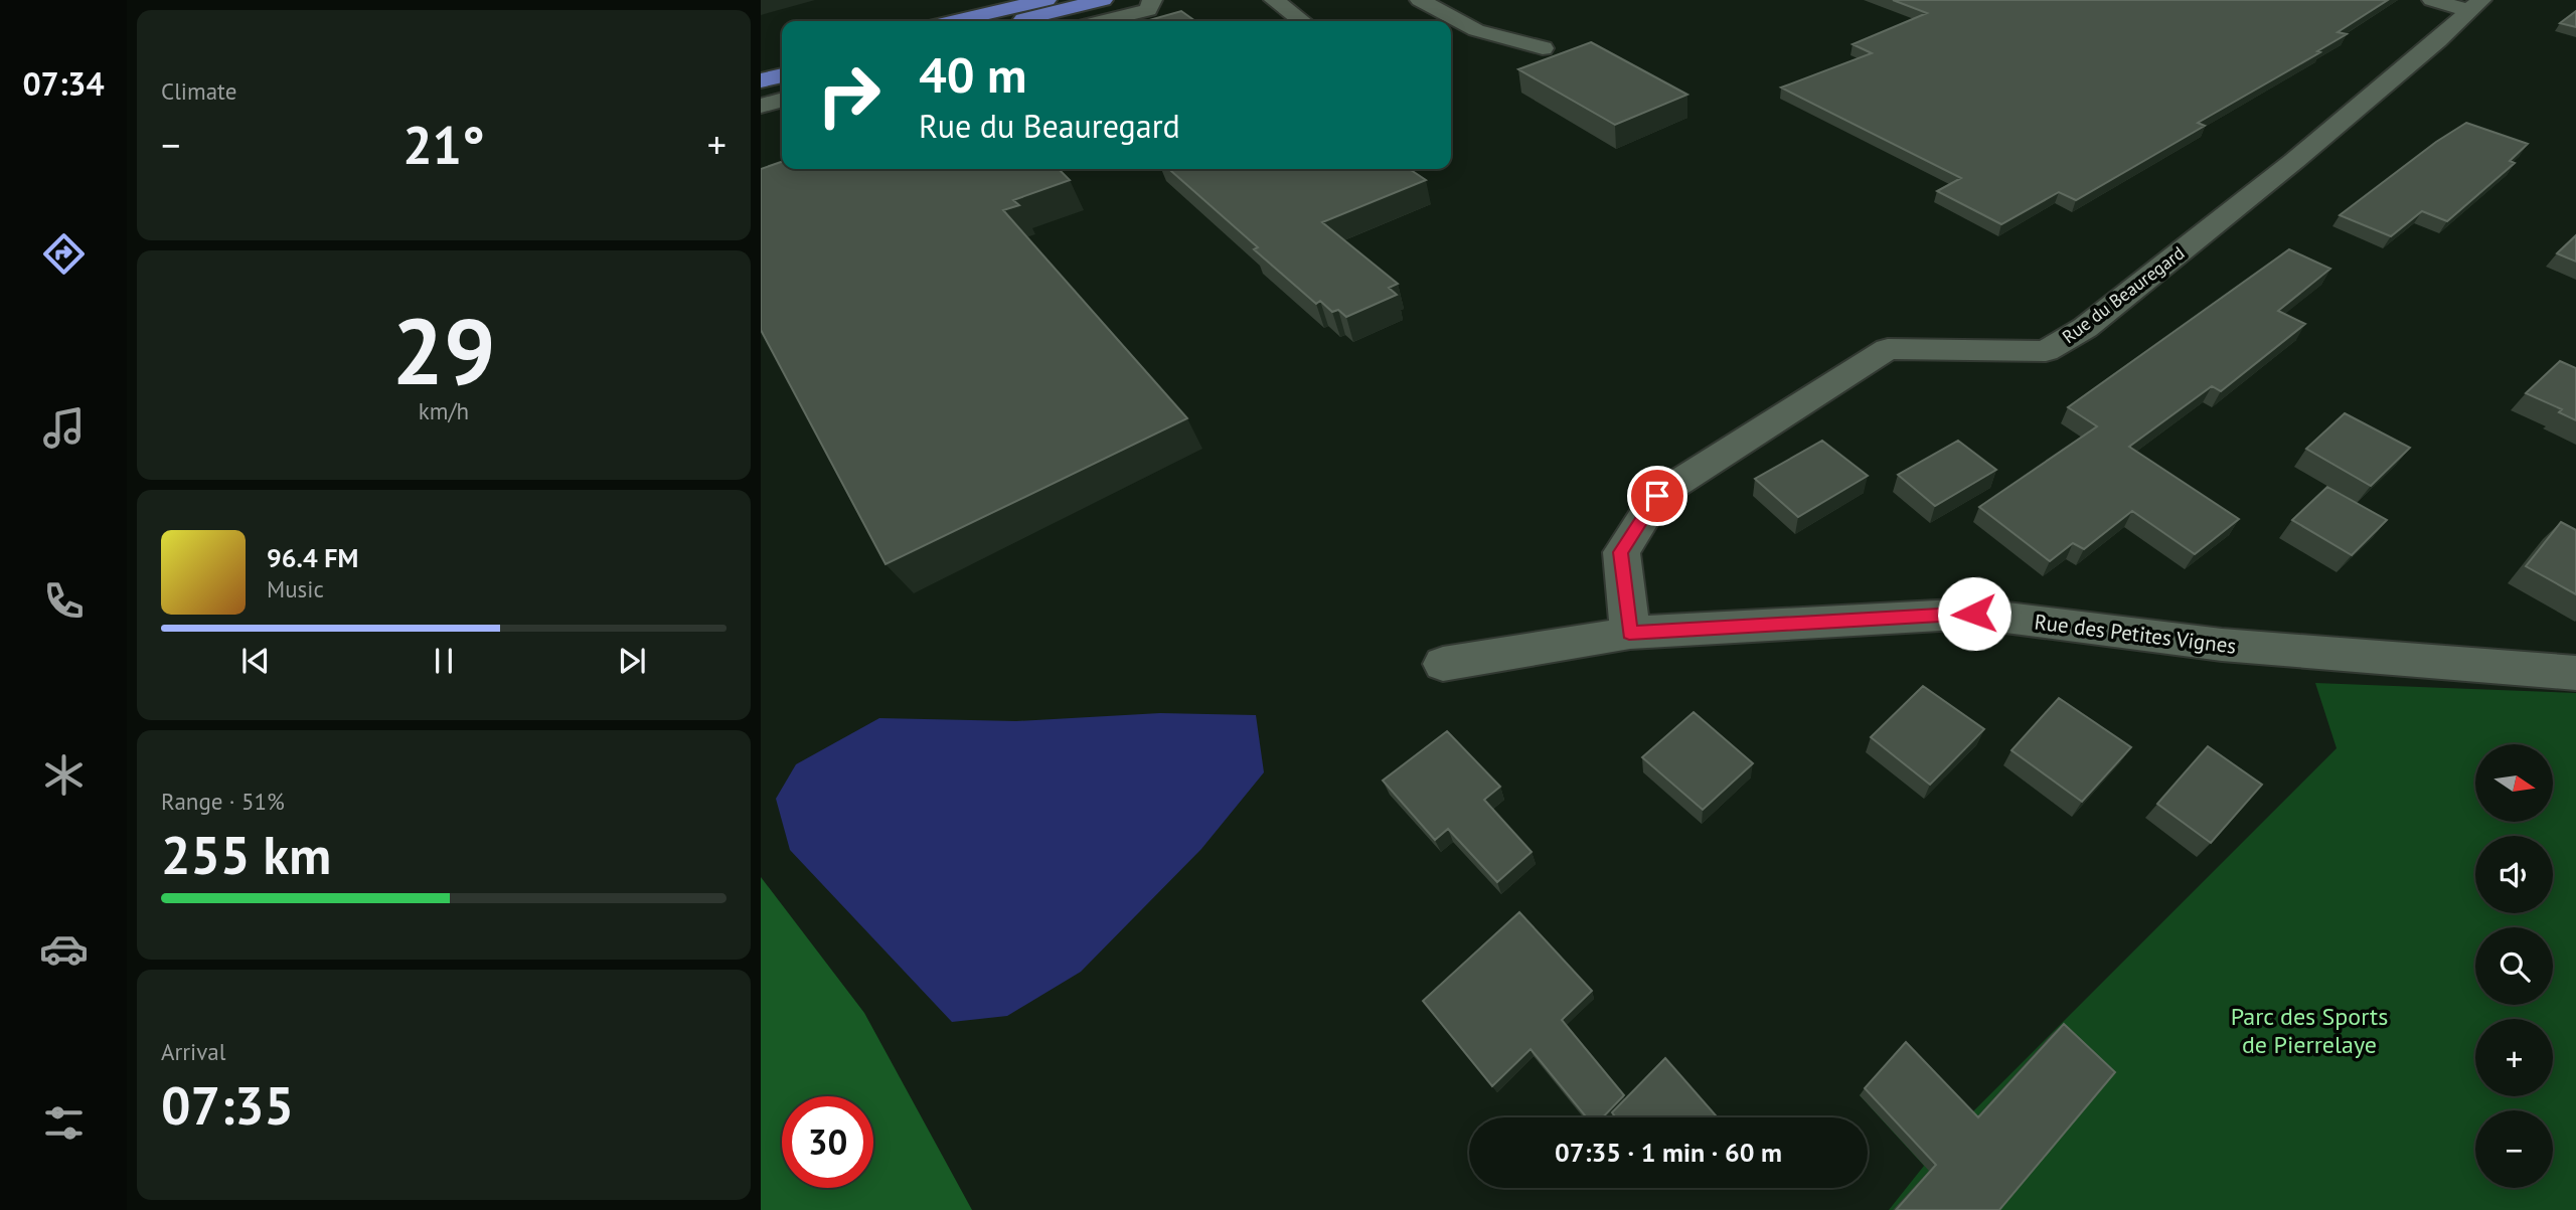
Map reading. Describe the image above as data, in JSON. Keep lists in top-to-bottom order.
{
  "streets": {
    "street": ["Rue du Beauregard", "Rue des Petites Vignes"]
  },
  "crossings": [
    ["Rue du Beauregard", "Rue des Petites Vignes"]
  ],
  "parks": ["Parc des Sports de Pierrelaye"],
  "north": "right",
  "page": {
    "tabs": "07:34",
    "tile": [
      "Climate",
      ["29", "km/h"],
      ["Range · 51%", "255 km"],
      ["Arrival", "07:35"]
    ],
    "turn": ["40 m", "Rue du Beauregard"],
    "heat": ["−", "21°", "+"],
    "song": ["96.4 FM", "Music"],
    "map_buttons": ["+", "−"],
    "limit": "30",
    "trip": "07:35 · 1 min · 60 m"
  }
}
